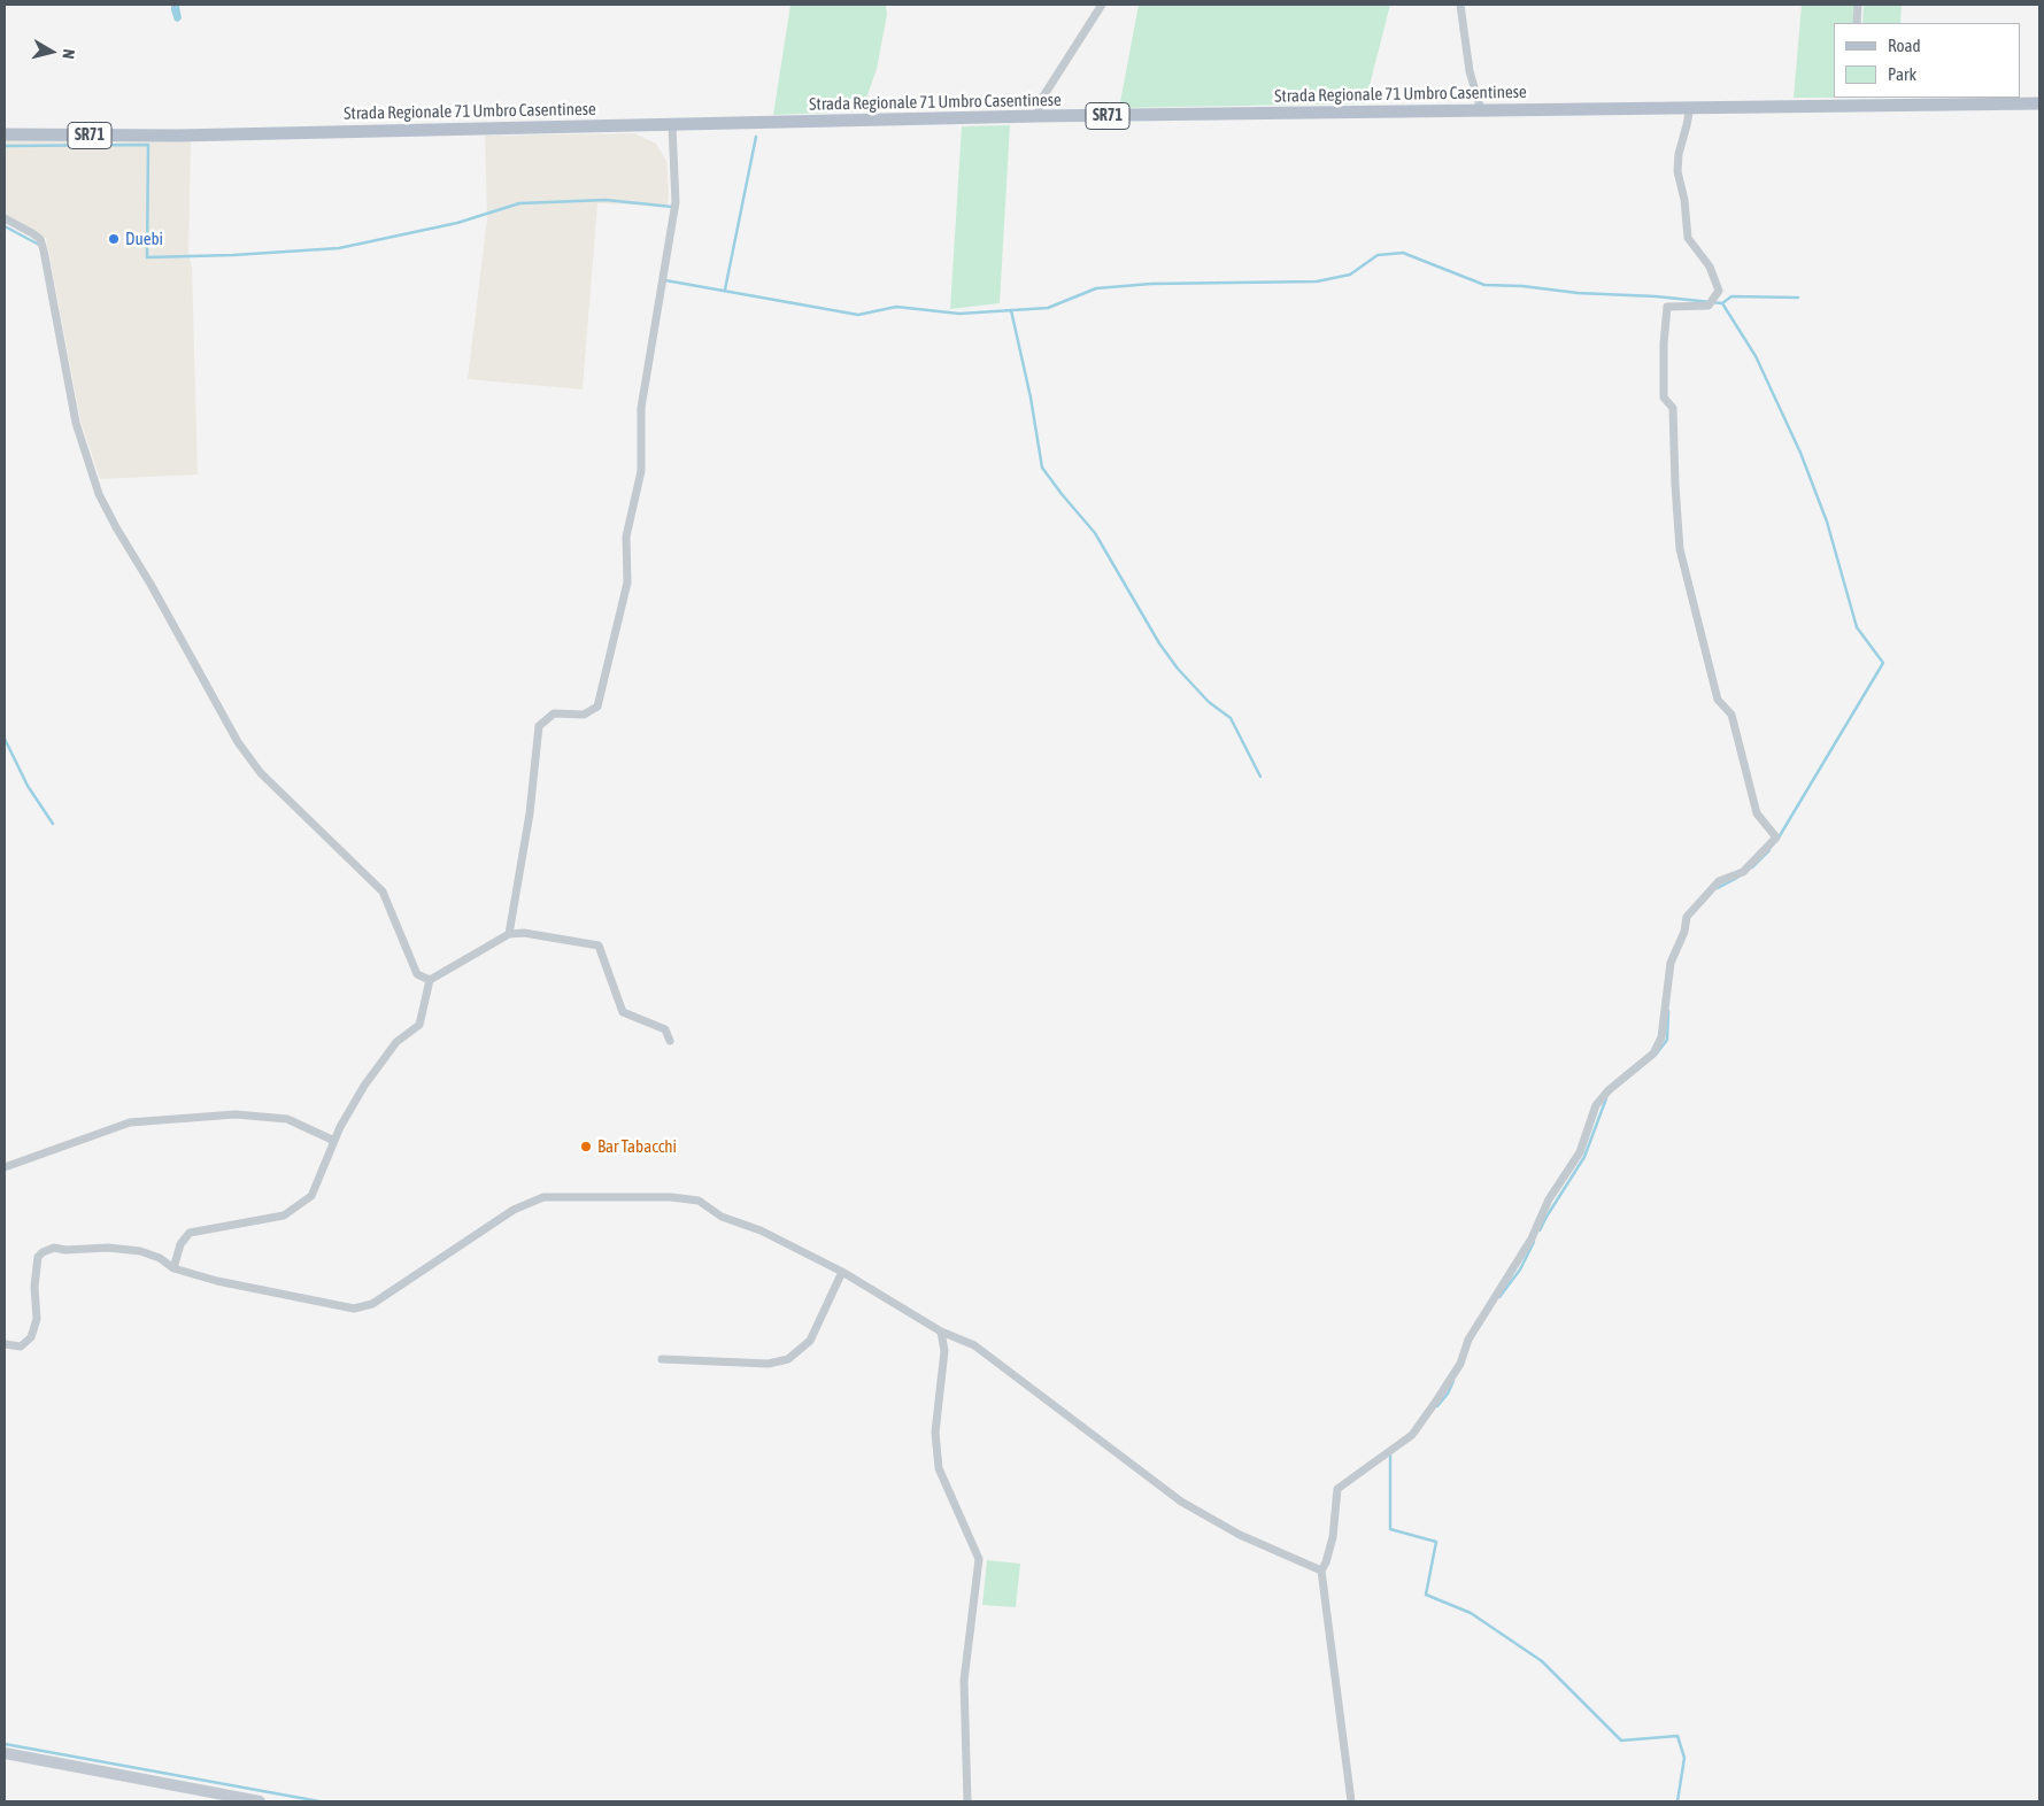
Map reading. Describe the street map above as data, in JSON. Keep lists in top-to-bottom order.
{
  "streets": {
    "main road": ["Strada Regionale 71 Umbro Casentinese", "SR71"]
  },
  "places": ["Duebi", "Bar Tabacchi"],
  "legend": ["Road", "Park"],
  "north": "right"
}
